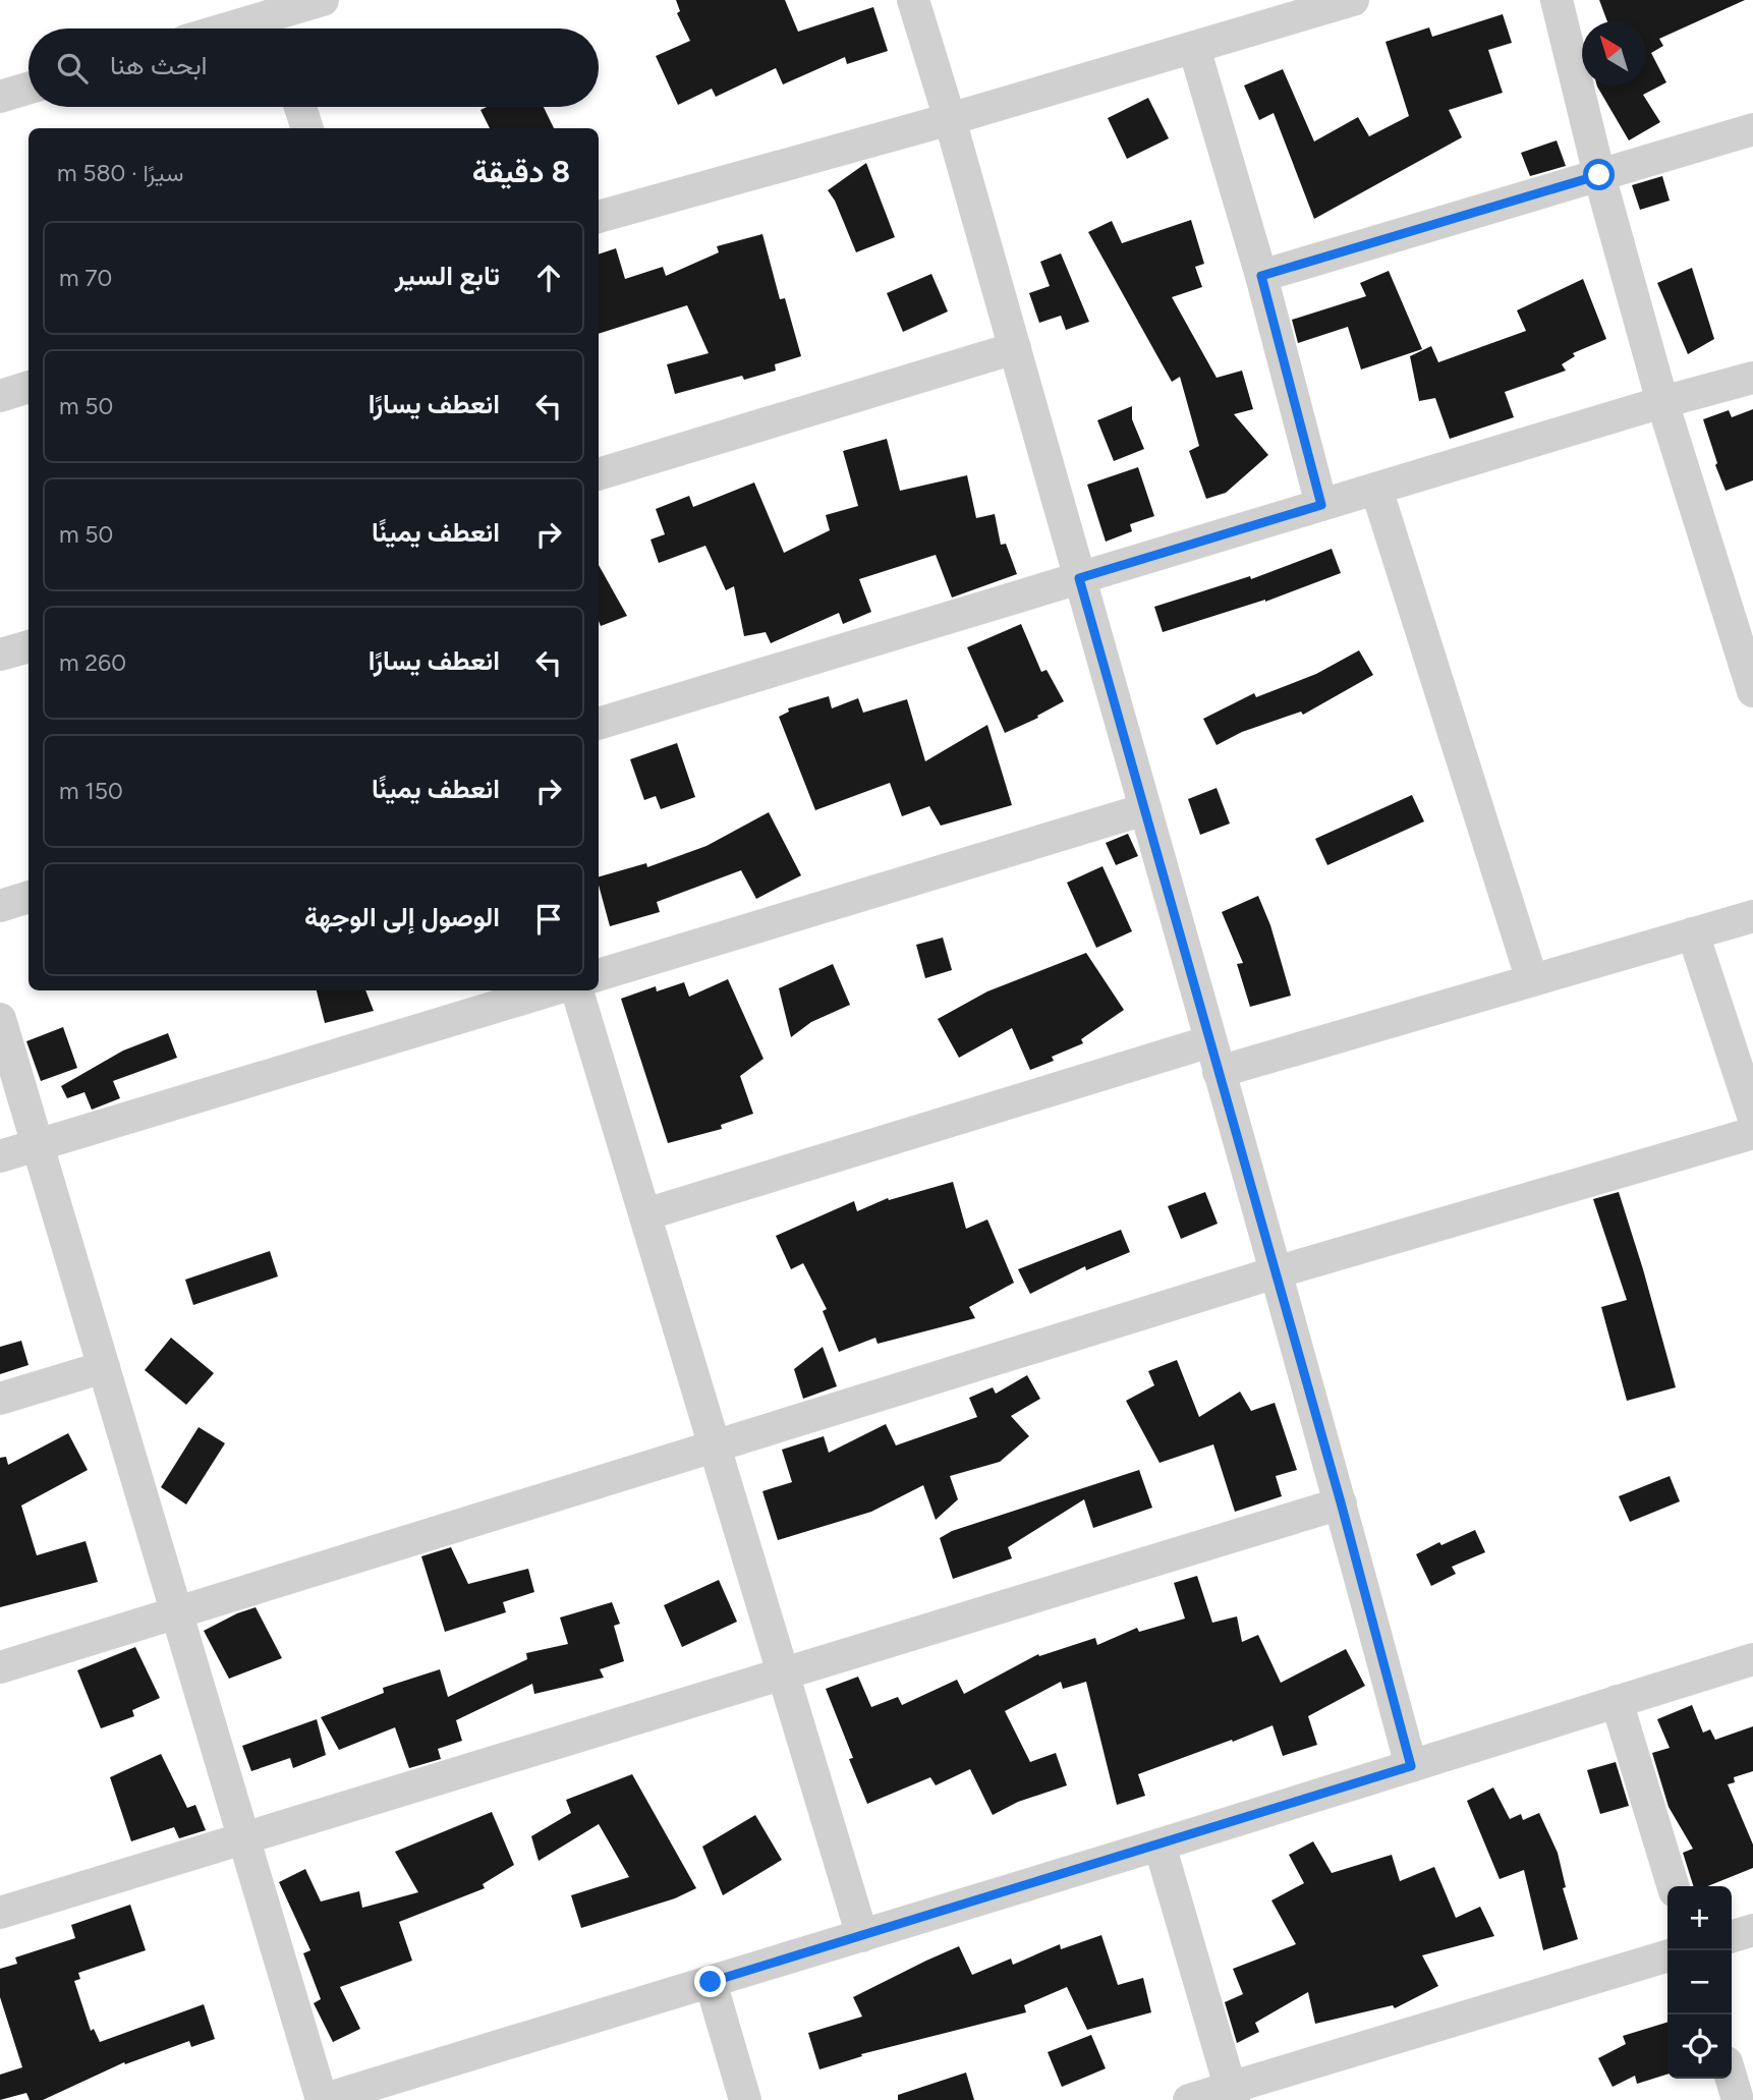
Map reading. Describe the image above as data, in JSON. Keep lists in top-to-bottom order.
{
  "north": "top left",
  "page": {
    "search": "ابحث هنا",
    "heading": ["8 دقيقة", "سيرًا · 580 m"],
    "list": [
      ["تابع السير", "70 m"],
      ["انعطف يسارًا", "50 m"],
      ["انعطف يمينًا", "50 m"],
      ["انعطف يسارًا", "260 m"],
      ["انعطف يمينًا", "150 m"],
      "الوصول إلى الوجهة"
    ],
    "map_buttons": ["+", "−"]
  }
}
